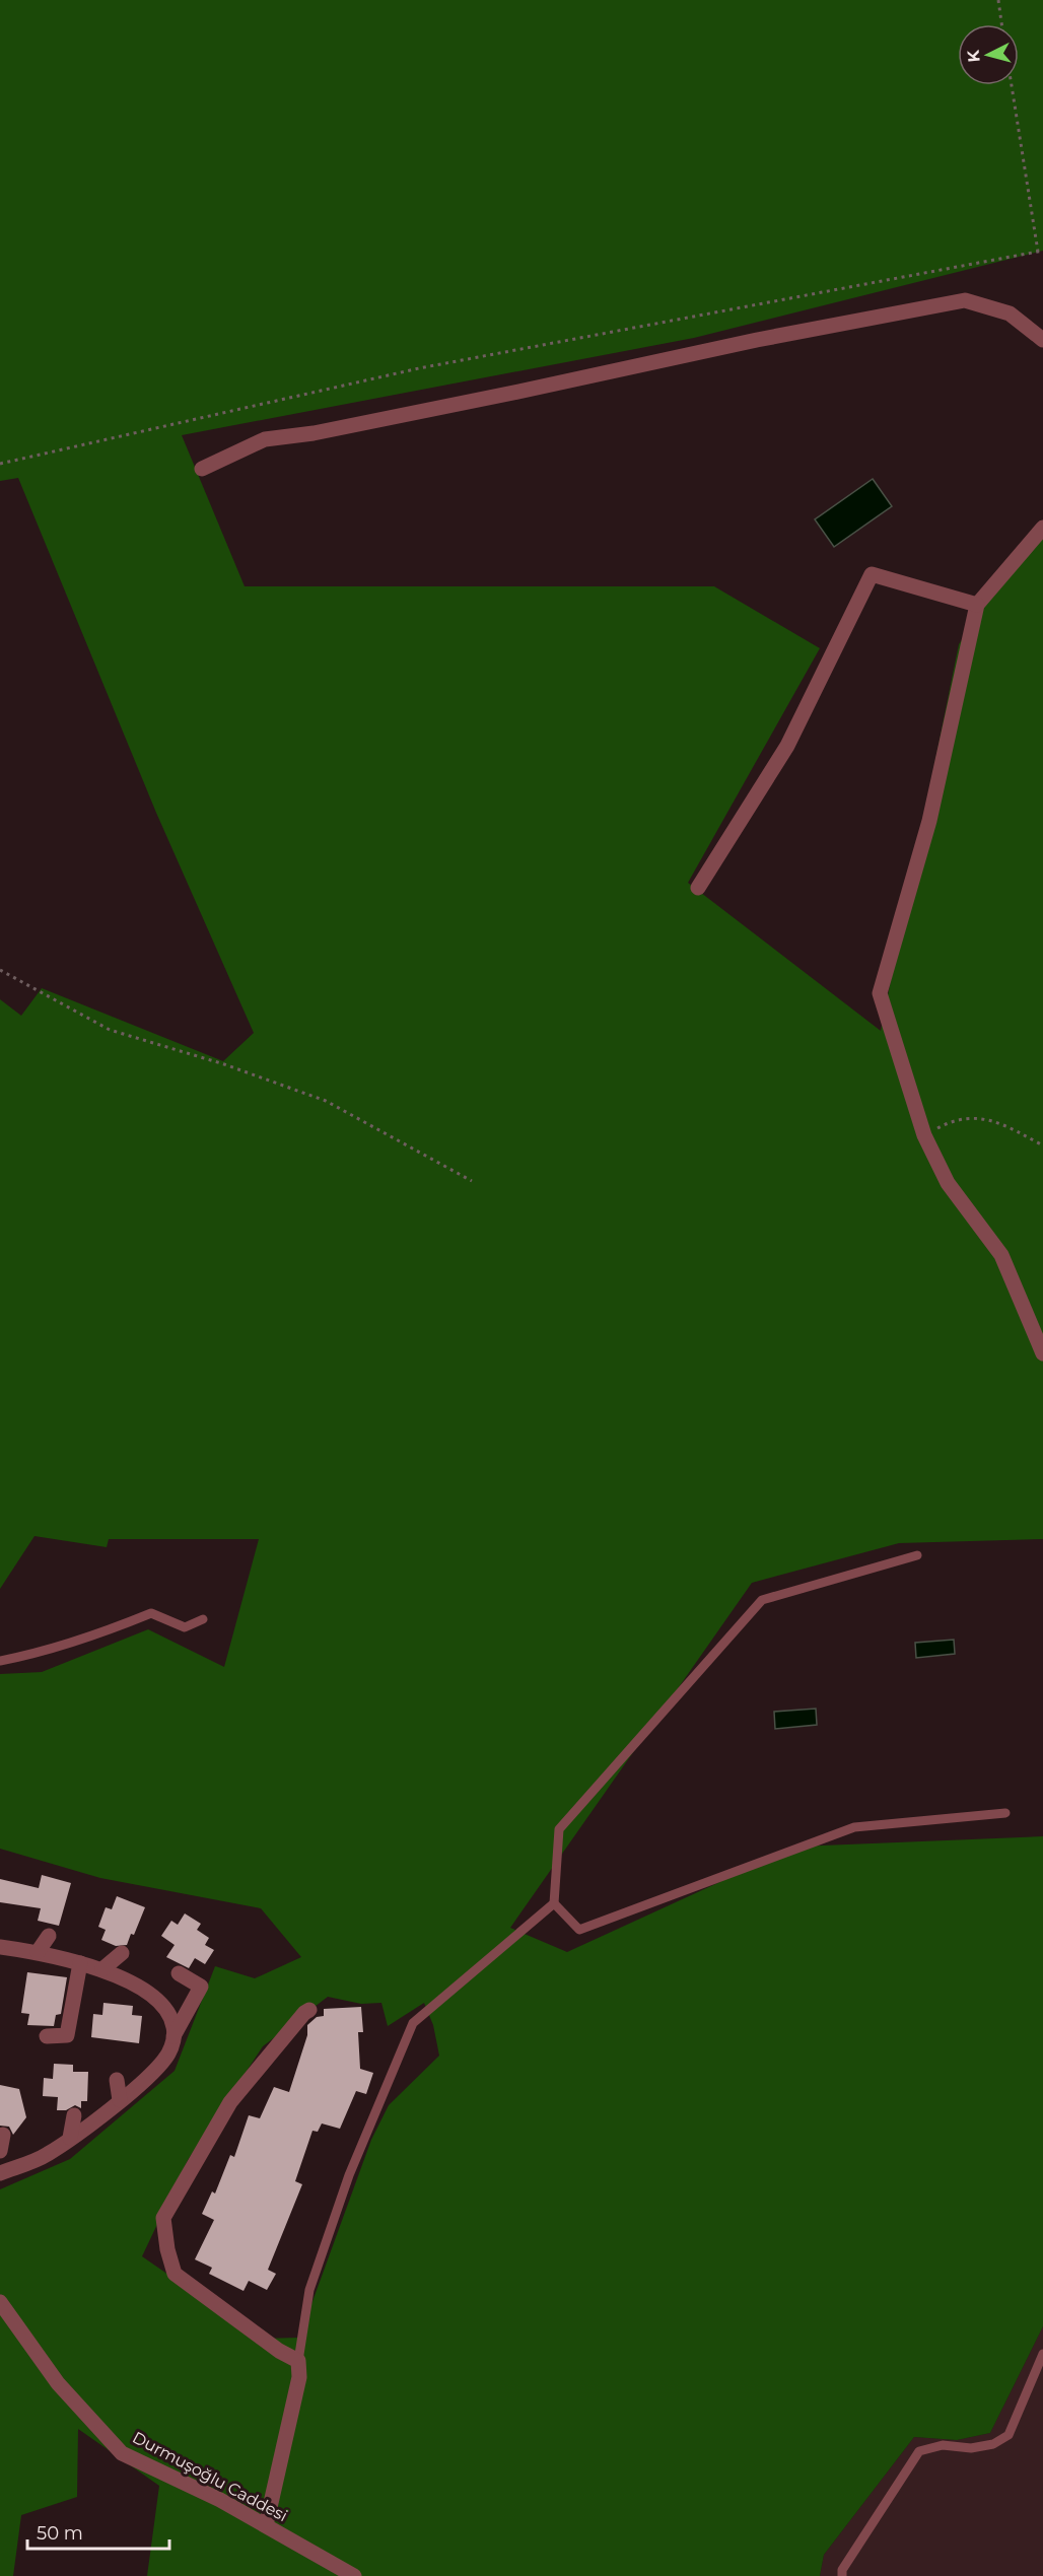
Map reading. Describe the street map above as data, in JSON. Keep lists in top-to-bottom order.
{
  "streets": {
    "street": ["Durmuşoğlu Caddesi"]
  },
  "scale_bar": "50 m",
  "north": "left"
}
